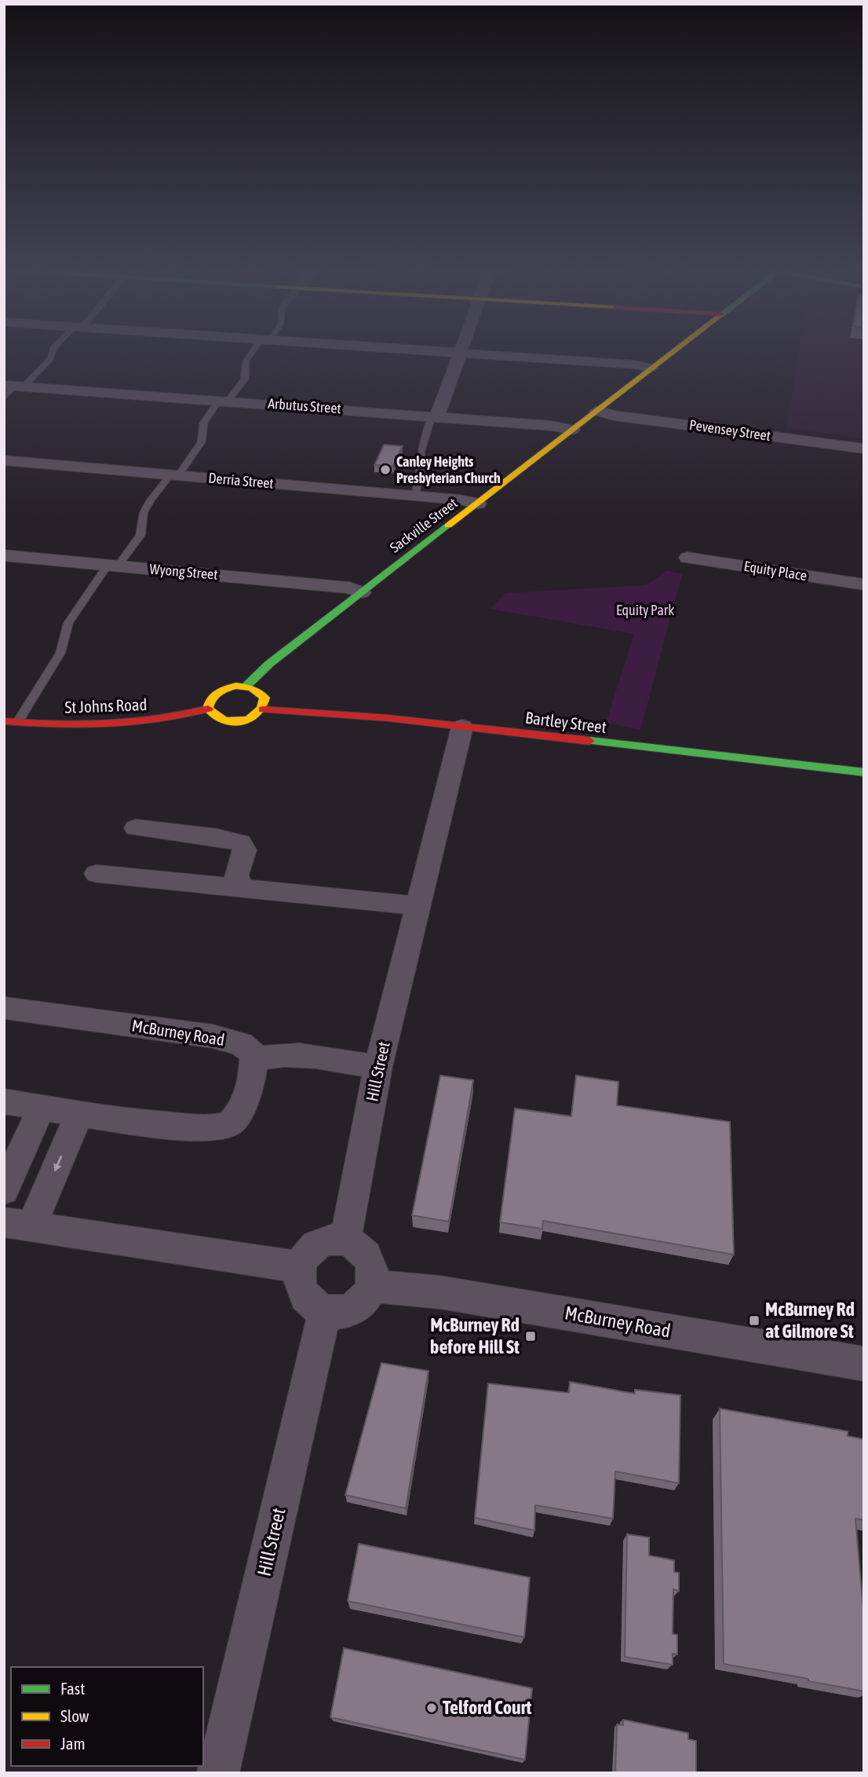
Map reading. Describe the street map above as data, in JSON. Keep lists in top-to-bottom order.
{
  "streets": {
    "main road": ["Sackville Street", "St Johns Road", "Bartley Street"],
    "street": [
      "Arbutus Street",
      "Pevensey Street",
      "Derria Street",
      "Equity Place",
      "Wyong Street",
      "McBurney Road",
      "Hill Street"
    ]
  },
  "crossings": [
    ["Arbutus Street", "Sackville Street"],
    ["Pevensey Street", "Sackville Street"],
    ["Derria Street", "Sackville Street"],
    ["Sackville Street", "Wyong Street"],
    ["Sackville Street", "St Johns Road"],
    ["Sackville Street", "Bartley Street"],
    ["St Johns Road", "Bartley Street"],
    ["Bartley Street", "Hill Street"],
    ["McBurney Road", "Hill Street"]
  ],
  "parks": ["Equity Park"],
  "places": {
    "other": ["Canley Heights Presbyterian Church", "Telford Court"],
    "transit": ["McBurney Rd at Gilmore St", "McBurney Rd before Hill St"]
  },
  "legend": ["Fast", "Slow", "Jam"]
}
